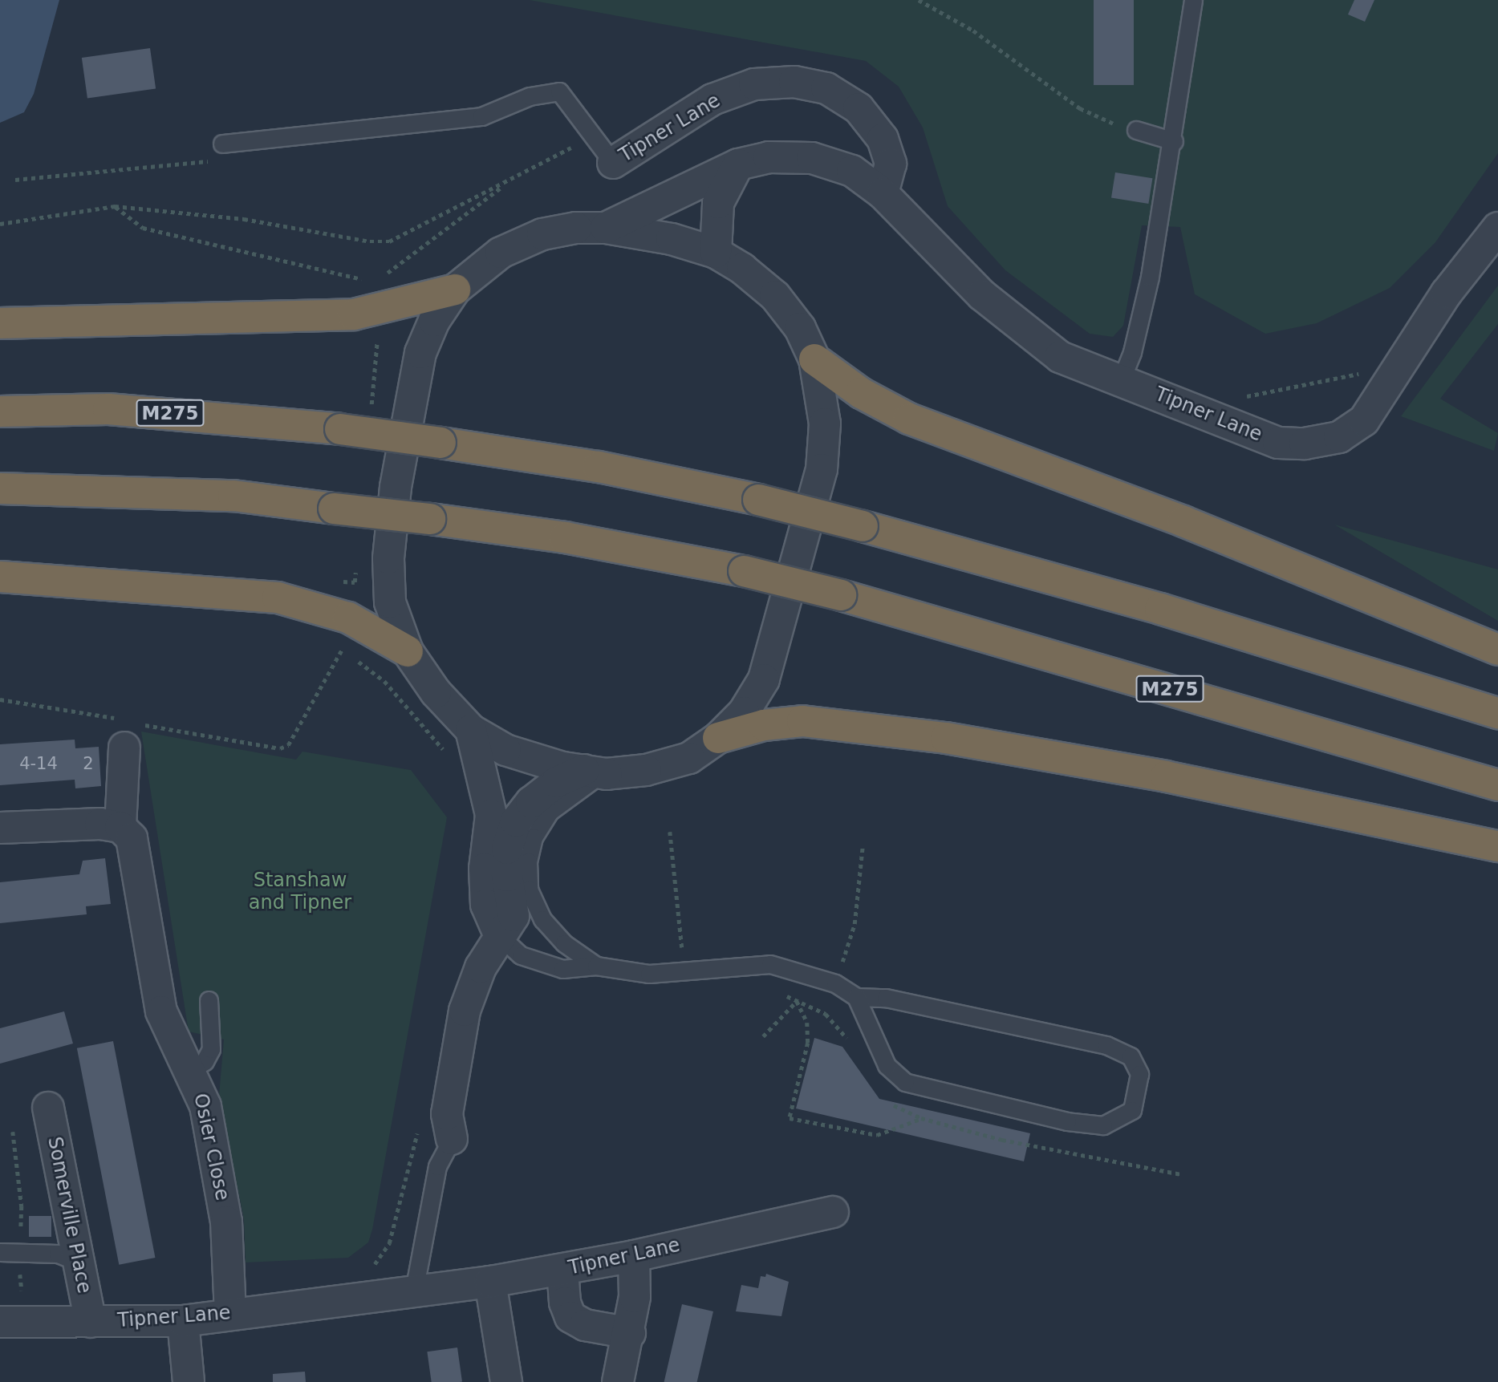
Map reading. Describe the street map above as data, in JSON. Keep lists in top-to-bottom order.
{
  "streets": {
    "highway": ["M275"],
    "street": ["Tipner Lane", "Osier Close", "Somerville Place"]
  },
  "crossings": [
    ["Tipner Lane", "Osier Close"],
    ["Tipner Lane", "Somerville Place"]
  ],
  "parks": ["Stanshaw and Tipner"],
  "house_numbers": ["4-14", "2"]
}
